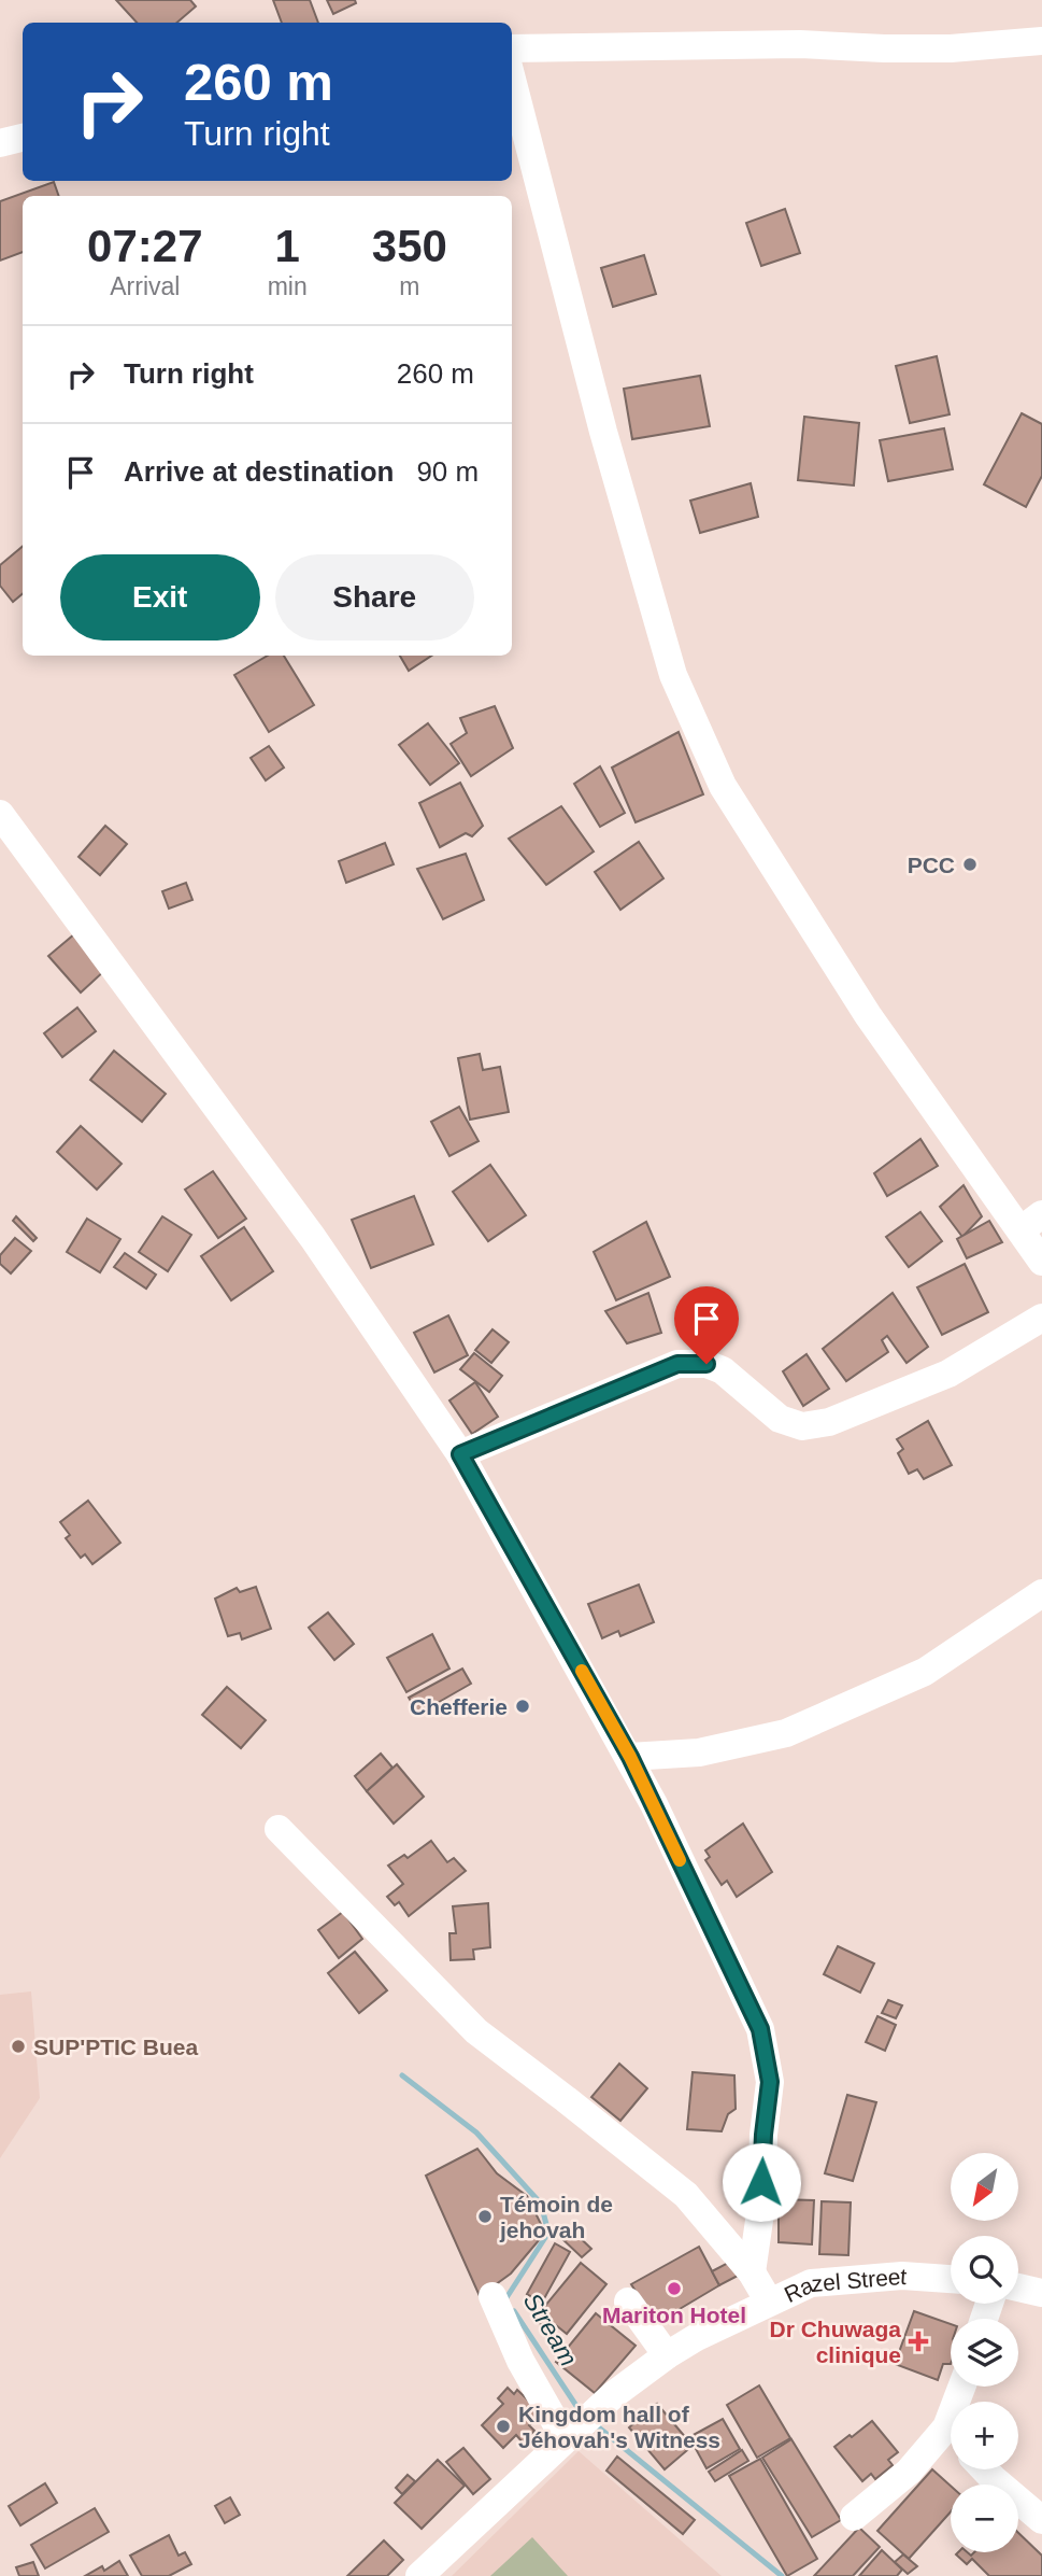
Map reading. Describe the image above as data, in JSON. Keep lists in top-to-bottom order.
{
  "streets": {
    "street": ["Razel Street"]
  },
  "water": ["Stream"],
  "places": {
    "other": [
      "PCC",
      "Chefferie",
      "SUP'PTIC Buea",
      "Témoin de jehovah",
      "Mariton Hotel",
      "Kingdom hall of Jéhovah's Witness"
    ],
    "health": ["Dr Chuwaga clinique"]
  },
  "north": "bottom left",
  "page": {
    "turn": ["260 m", "Turn right"],
    "eta": [
      "07:27",
      "Arrival",
      "1",
      "min",
      "350",
      "m"
    ],
    "list": [
      {
        "name": "Turn right",
        "value": "260 m"
      },
      {
        "name": "Arrive at destination",
        "value": "90 m"
      }
    ],
    "buttons": ["Exit", "Share"],
    "map_buttons": ["+", "−"]
  }
}
